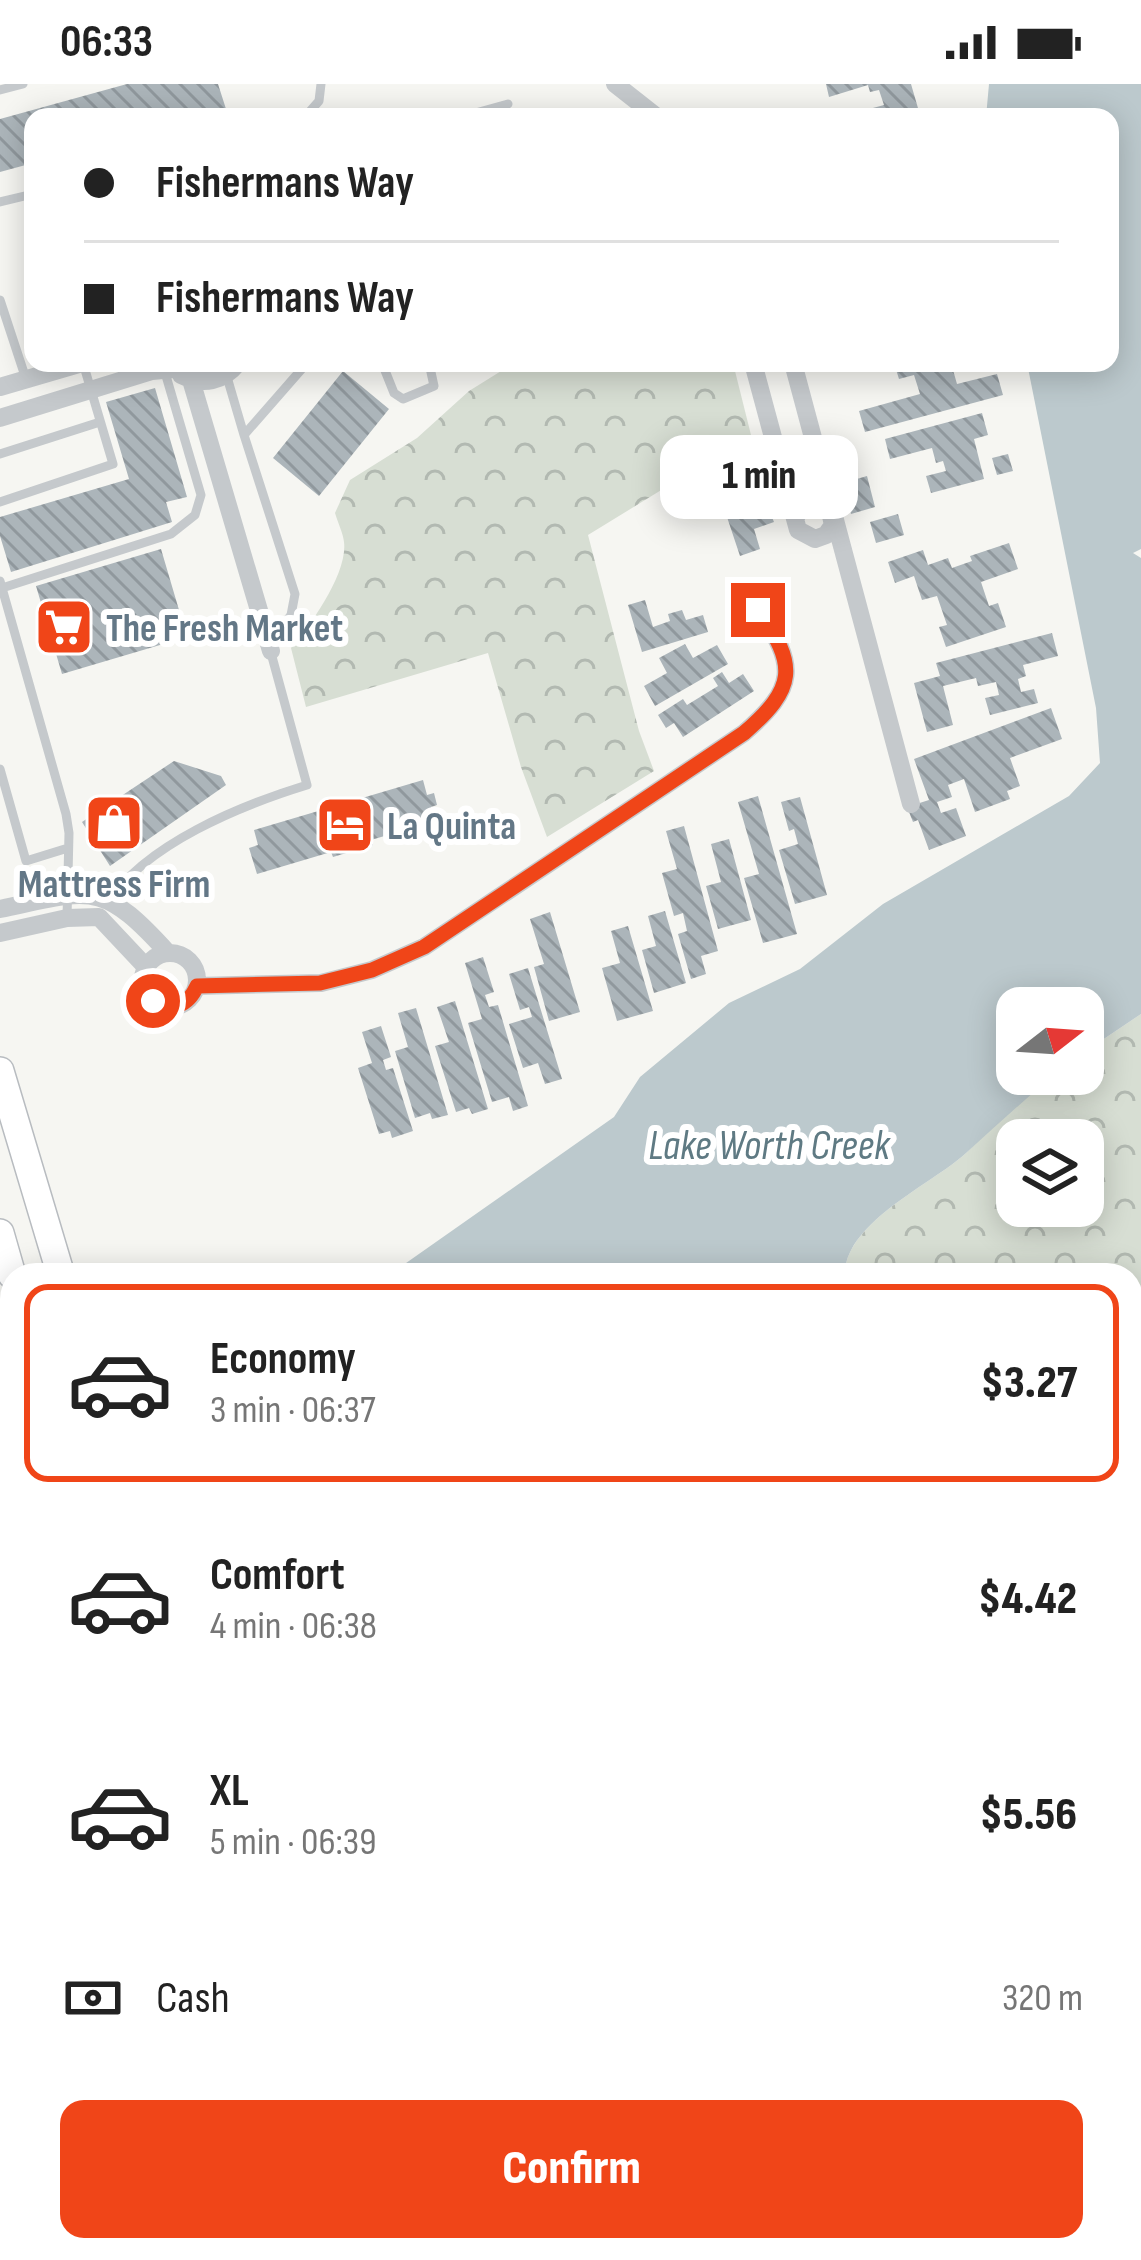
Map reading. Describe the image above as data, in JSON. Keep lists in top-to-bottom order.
{
  "water": ["Lake Worth Creek"],
  "places": {
    "supermarket": ["The Fresh Market"],
    "shop": ["Mattress Firm"],
    "hotel": ["La Quinta"]
  },
  "north": "right",
  "page": {
    "status": "06:33",
    "banner": ["Fishermans Way", "Fishermans Way"],
    "bubble": "1 min",
    "list": [
      {
        "name": "Economy",
        "note": "3 min · 06:37",
        "value": "$3.27"
      },
      {
        "name": "Comfort",
        "note": "4 min · 06:38",
        "value": "$4.42"
      },
      {
        "name": "XL",
        "note": "5 min · 06:39",
        "value": "$5.56"
      }
    ],
    "pay": ["Cash", "320 m"],
    "buttons": "Confirm"
  }
}
